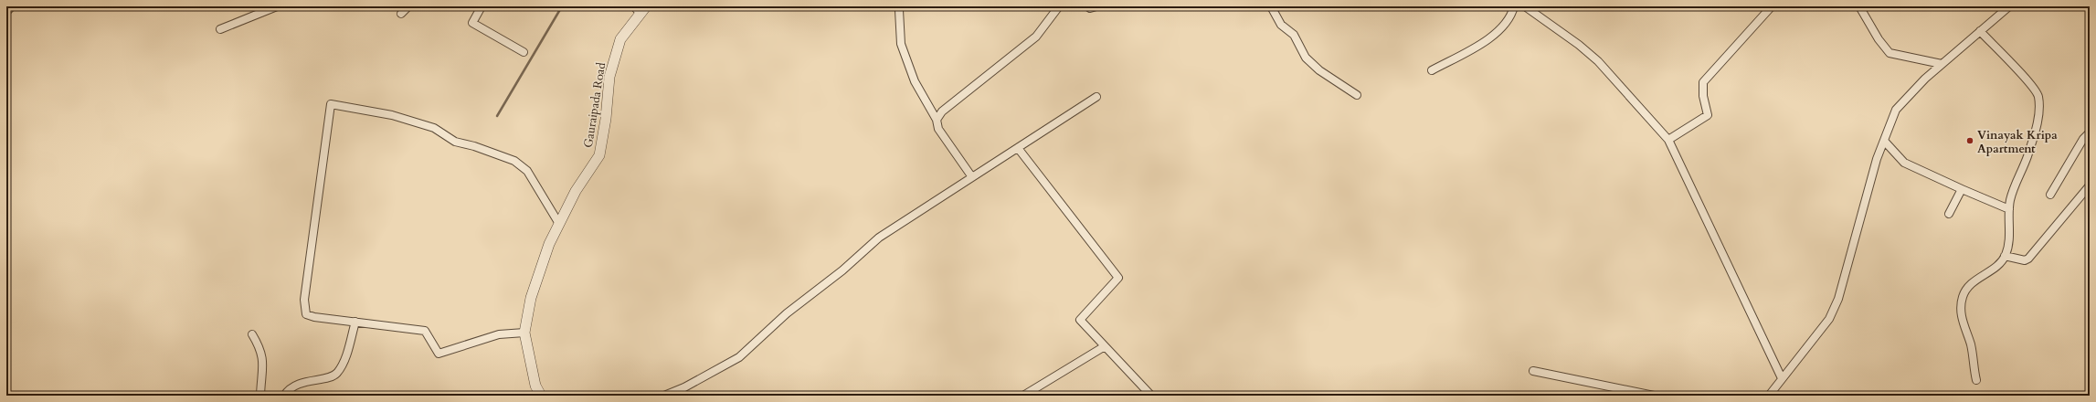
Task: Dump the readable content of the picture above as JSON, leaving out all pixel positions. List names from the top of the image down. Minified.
{"streets":{"street":["Gauraipada Road"]},"places":["Vinayak Kripa Apartment"]}
